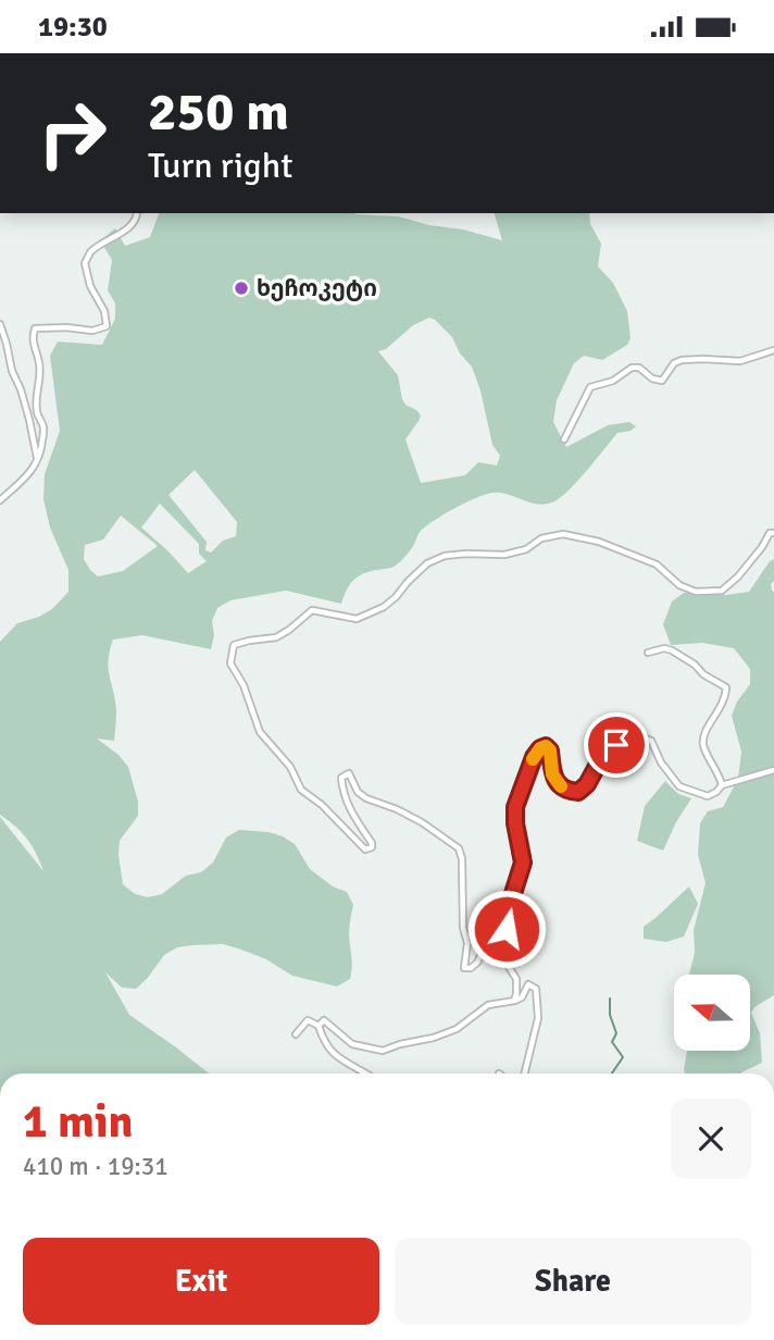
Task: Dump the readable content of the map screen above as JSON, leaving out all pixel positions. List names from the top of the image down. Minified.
{"places":["ხეჩოკეტი"],"north":"left","page":{"status":"19:30","turn":["250 m","Turn right"],"heading":["1 min","410 m · 19:31"],"buttons":["Exit","Share"]}}
